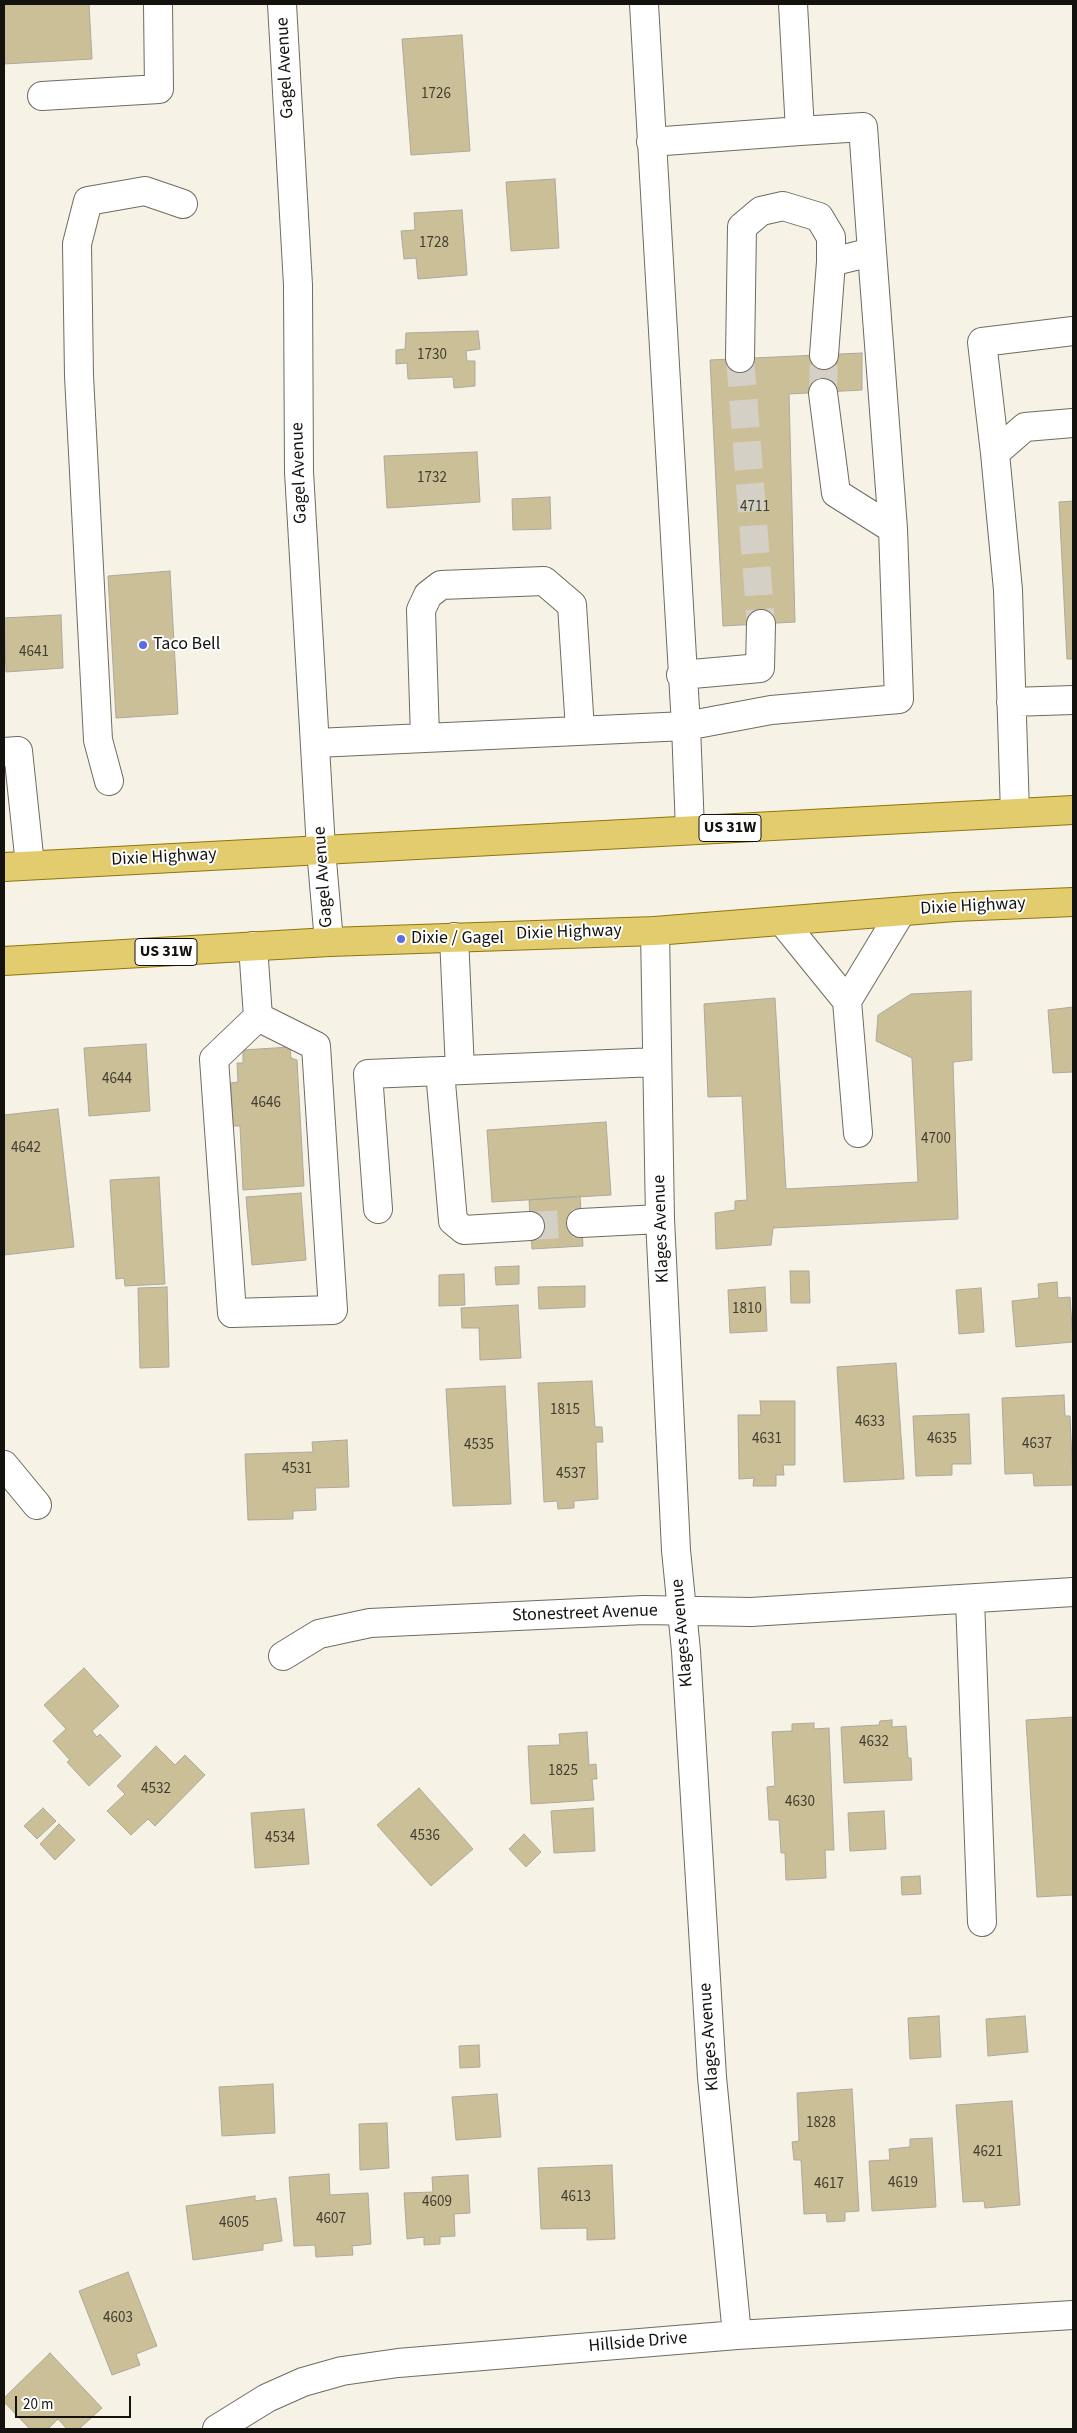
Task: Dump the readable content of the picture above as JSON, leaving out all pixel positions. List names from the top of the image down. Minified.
{"streets":{"main road":["US 31W","Dixie Highway"],"street":["Gagel Avenue","Klages Avenue","Stonestreet Avenue","Hillside Drive"]},"crossings":[["Gagel Avenue","Dixie Highway"],["Dixie Highway","Klages Avenue"],["Klages Avenue","Stonestreet Avenue"],["Klages Avenue","Hillside Drive"]],"places":["Taco Bell","Dixie / Gagel"],"house_numbers":["1726","1728","1730","1732","4711","4641","4644","4646","4700","4642","1810","1815","4633","4631","4635","4637","4535","4531","4537","4632","1825","4532","4630","4536","4534","1828","4621","4619","4617","4613","4609","4607","4605","4603"],"scale_bar":"20 m"}
